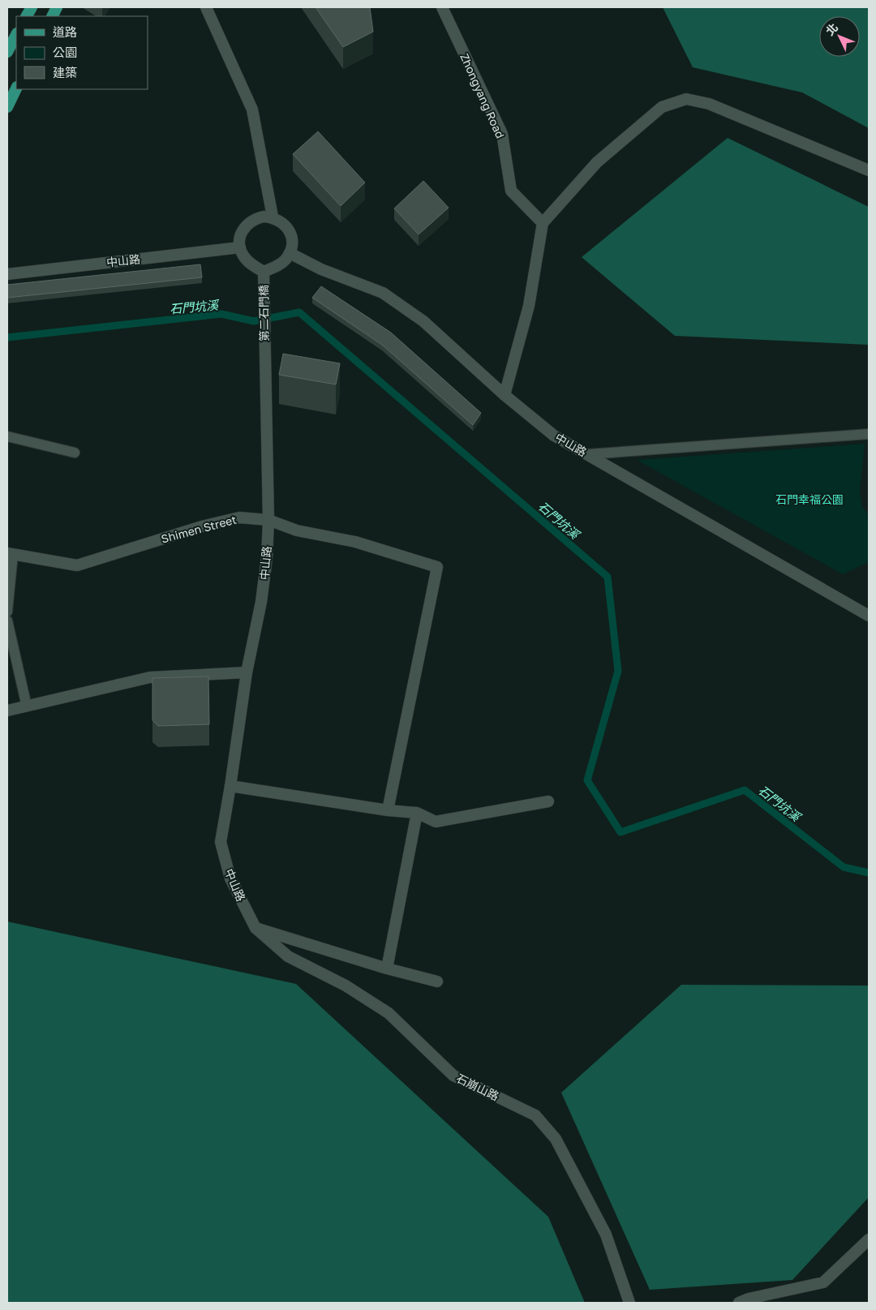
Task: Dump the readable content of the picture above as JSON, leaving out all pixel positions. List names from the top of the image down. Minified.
{"streets":{"street":["Zhongyang Road","中山路","第二石門橋","Shimen Street","石崩山路"]},"crossings":[["中山路","第二石門橋"],["中山路","Shimen Street"],["中山路","石崩山路"]],"water":["石門坑溪"],"parks":["石門幸福公園"],"legend":["道路","公園","建築"],"north":"top left"}
